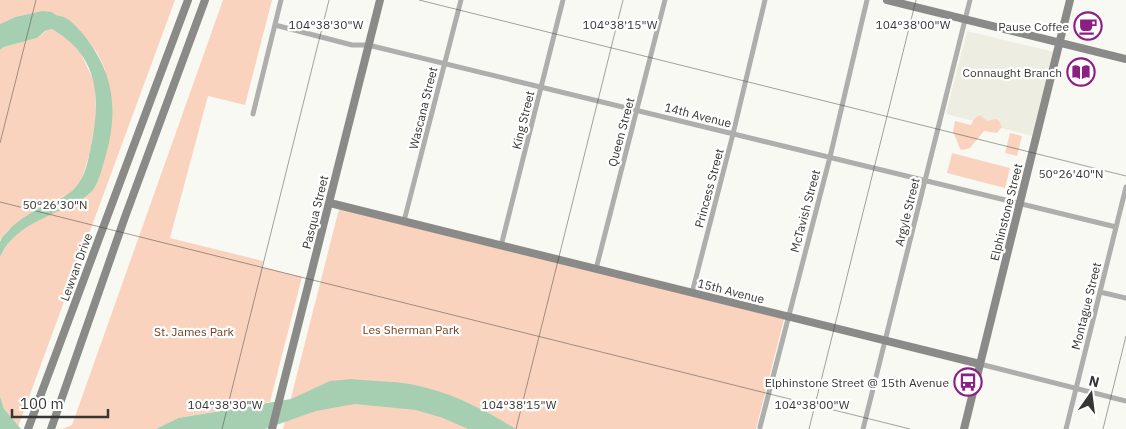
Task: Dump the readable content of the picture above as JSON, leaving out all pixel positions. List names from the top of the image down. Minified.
{"streets":{"street":["Wascana Street","14th Avenue","King Street","Queen Street","Princess Street","McTavish Street","Pasqua Street","Argyle Street","Elphinstone Street","Lewvan Drive","15th Avenue","Montague Street"]},"crossings":[["Wascana Street","14th Avenue"],["Wascana Street","15th Avenue"],["14th Avenue","King Street"],["14th Avenue","Queen Street"],["14th Avenue","Princess Street"],["14th Avenue","McTavish Street"],["14th Avenue","Pasqua Street"],["14th Avenue","Argyle Street"],["14th Avenue","Elphinstone Street"],["14th Avenue","Montague Street"],["King Street","15th Avenue"],["Queen Street","15th Avenue"],["Princess Street","15th Avenue"],["McTavish Street","15th Avenue"],["Pasqua Street","15th Avenue"],["Argyle Street","15th Avenue"],["Elphinstone Street","15th Avenue"],["15th Avenue","Montague Street"]],"parks":["Les Sherman Park","St. James Park"],"places":{"cafe":["Pause Coffee"],"library":["Connaught Branch"],"bus stop":["Elphinstone Street @ 15th Avenue"]},"scale_bar":"100 m","north":"top","coordinates":["104°38'30\"W","104°38'15\"W","104°38'00\"W","50°26'40\"N","50°26'30\"N"]}
